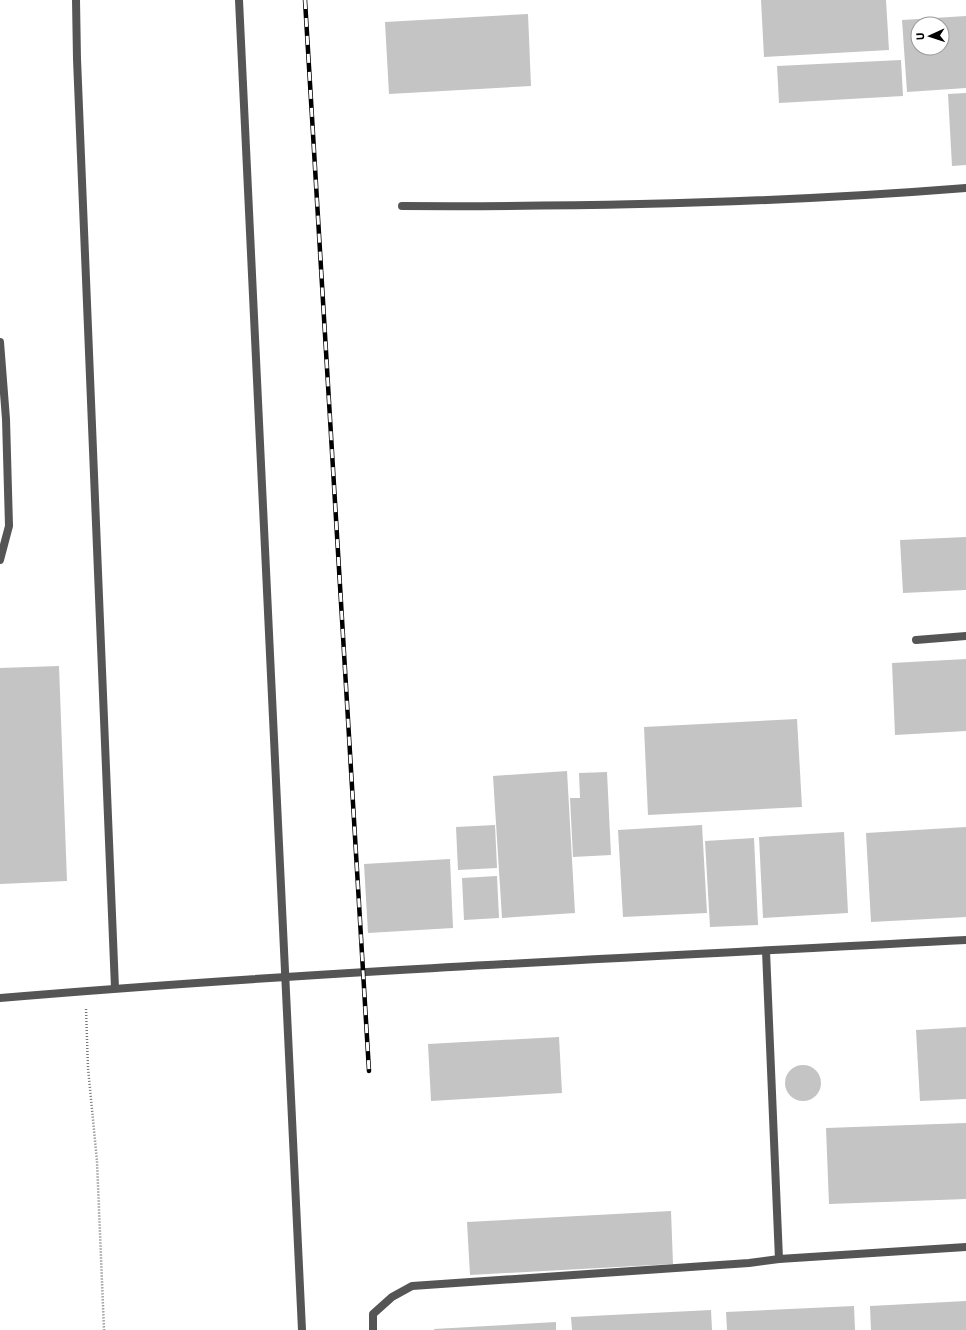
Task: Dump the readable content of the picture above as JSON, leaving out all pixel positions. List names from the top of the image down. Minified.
{"north":"left"}
